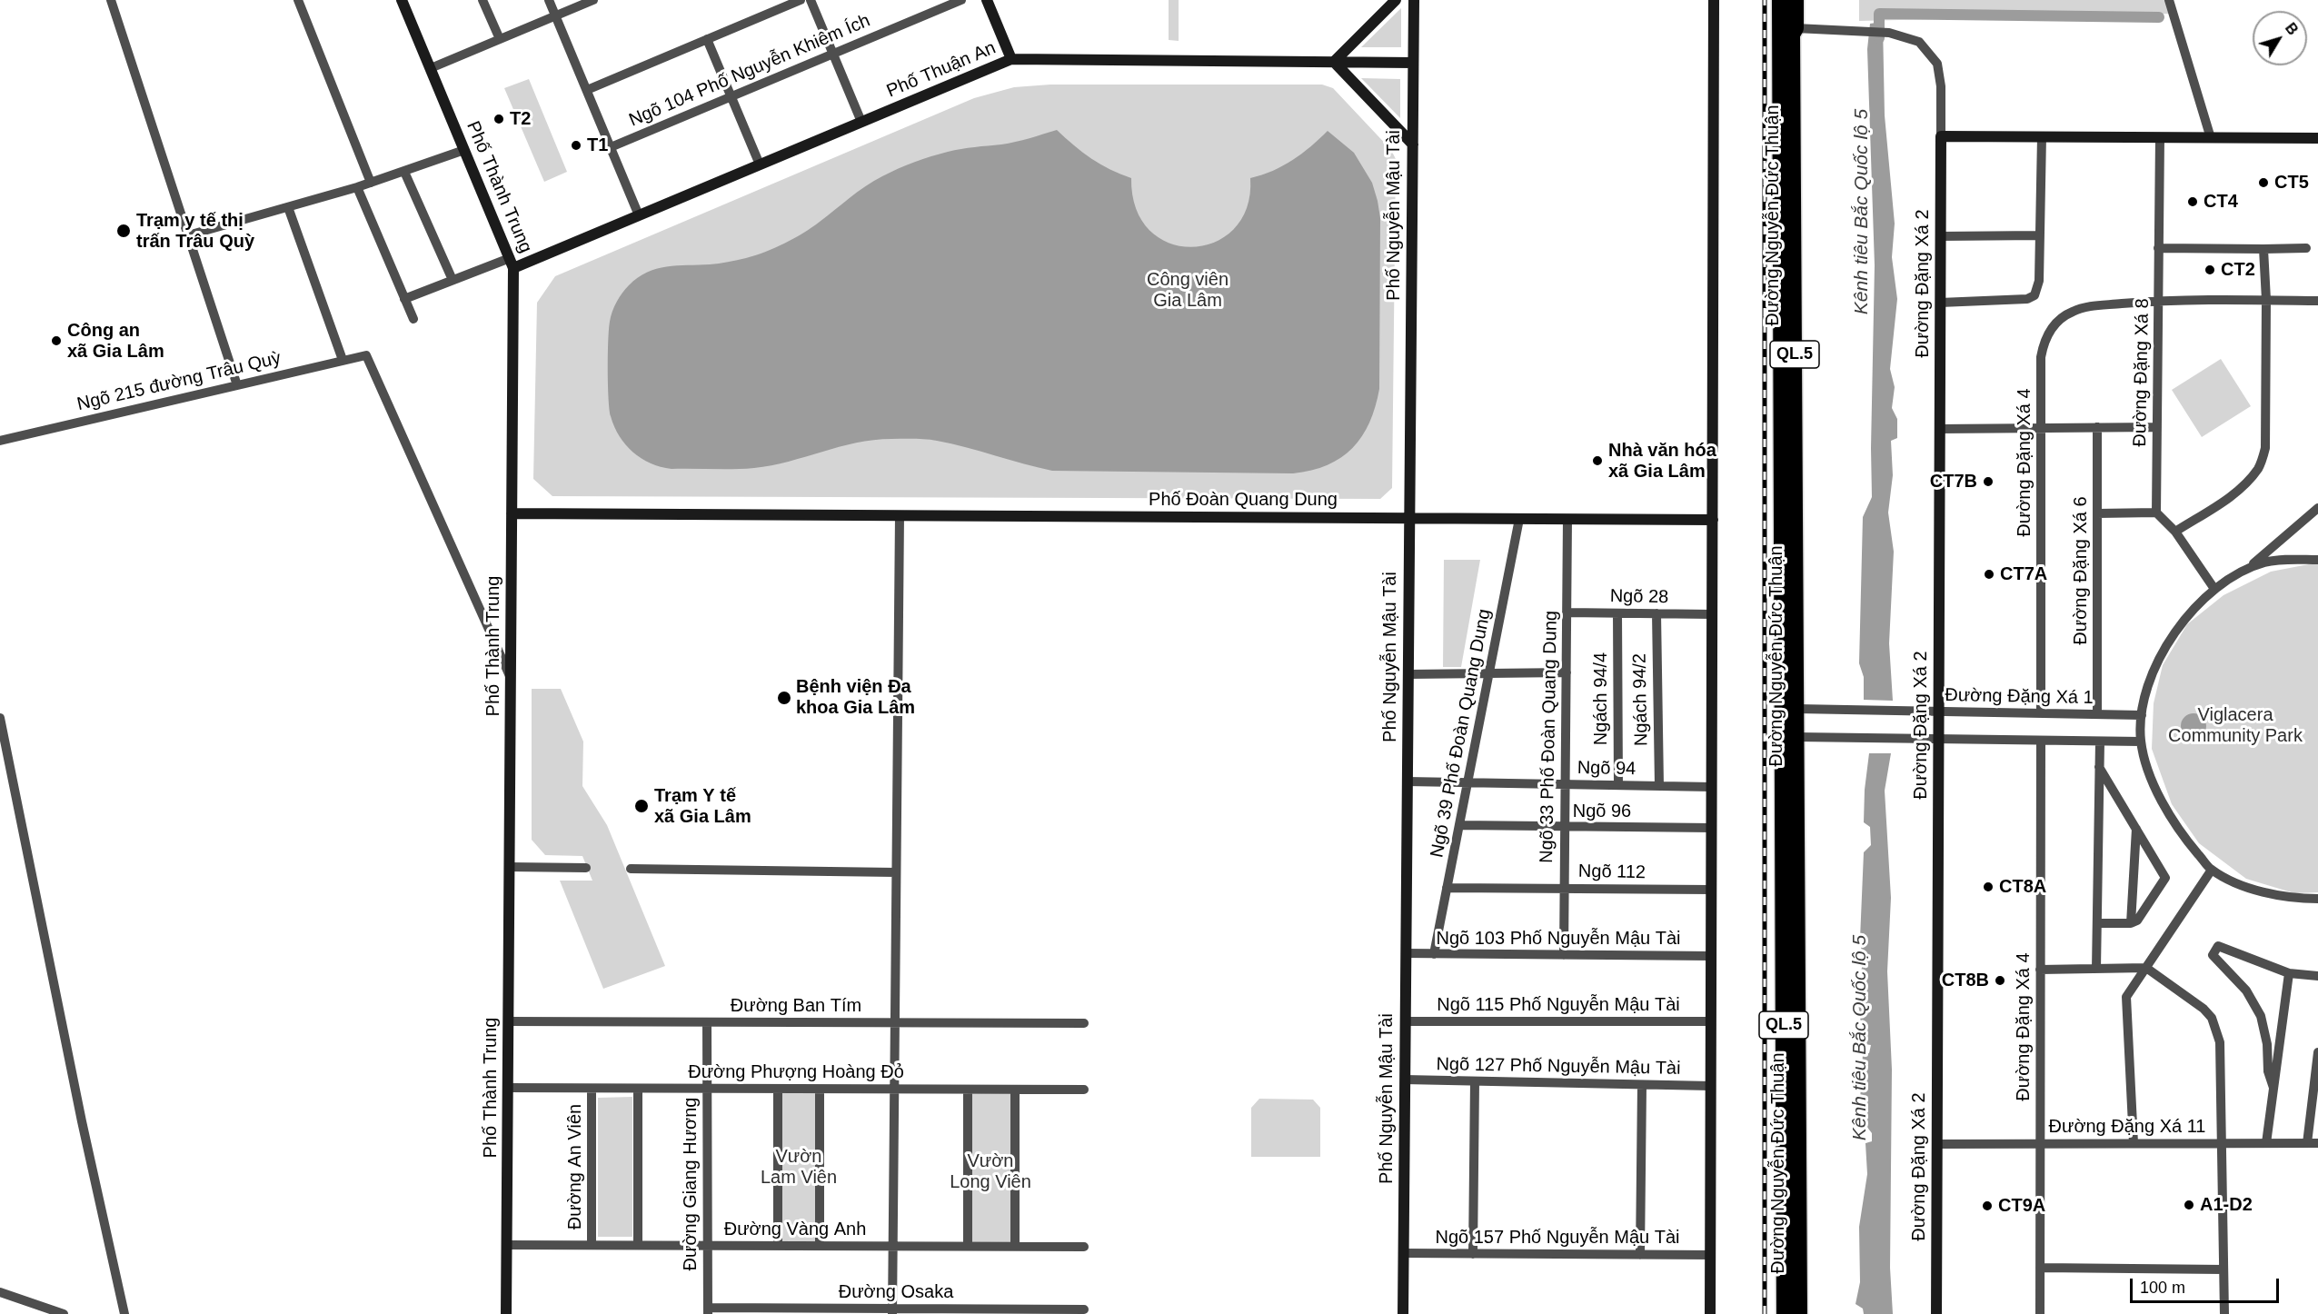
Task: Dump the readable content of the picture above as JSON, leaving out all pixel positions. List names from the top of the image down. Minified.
{"streets":{"highway":["Đường Nguyễn Đức Thuận","QL.5"],"street":["Phố Thuận An","Ngõ 104 Phố Nguyễn Khiêm Ích","Phố Thành Trung","Phố Nguyễn Mậu Tài","Đường Đặng Xá 2","Đường Đặng Xá 8","Ngõ 215 đường Trâu Quỳ","Đường Đặng Xá 4","Phố Đoàn Quang Dung","Đường Đặng Xá 6","Ngõ 28","Đường Đặng Xá 1","Ngách 94/4","Ngách 94/2","Ngõ 39 Phố Đoàn Quang Dung","Ngõ 33 Phố Đoàn Quang Dung","Ngõ 94","Ngõ 96","Ngõ 112","Ngõ 103 Phố Nguyễn Mậu Tài","Ngõ 115 Phố Nguyễn Mậu Tài","Đường Ban Tím","Ngõ 127 Phố Nguyễn Mậu Tài","Đường Phượng Hoàng Đỏ","Đường Đặng Xá 11","Đường An Viên","Đường Giang Hương","Đường Vàng Anh","Ngõ 157 Phố Nguyễn Mậu Tài","Đường Osaka"]},"crossings":[["Phố Thuận An","Phố Thành Trung"],["Phố Thuận An","Phố Nguyễn Mậu Tài"],["Phố Thành Trung","Ngõ 215 đường Trâu Quỳ"],["Phố Thành Trung","Phố Đoàn Quang Dung"],["Phố Thành Trung","Đường Ban Tím"],["Phố Thành Trung","Đường Phượng Hoàng Đỏ"],["Phố Thành Trung","Đường Vàng Anh"],["Phố Nguyễn Mậu Tài","Phố Đoàn Quang Dung"],["Phố Nguyễn Mậu Tài","Ngõ 94"],["Phố Nguyễn Mậu Tài","Ngõ 103 Phố Nguyễn Mậu Tài"],["Phố Nguyễn Mậu Tài","Ngõ 115 Phố Nguyễn Mậu Tài"],["Phố Nguyễn Mậu Tài","Ngõ 127 Phố Nguyễn Mậu Tài"],["Phố Nguyễn Mậu Tài","Ngõ 157 Phố Nguyễn Mậu Tài"],["Đường Nguyễn Đức Thuận","Đường Đặng Xá 1"],["Đường Đặng Xá 2","Đường Đặng Xá 1"],["Đường Đặng Xá 2","Đường Đặng Xá 11"],["Đường Đặng Xá 8","Đường Đặng Xá 4"],["Đường Đặng Xá 4","Đường Đặng Xá 1"],["Đường Đặng Xá 4","Đường Đặng Xá 11"],["Phố Đoàn Quang Dung","Ngõ 39 Phố Đoàn Quang Dung"],["Phố Đoàn Quang Dung","Ngõ 33 Phố Đoàn Quang Dung"],["Đường Đặng Xá 6","Đường Đặng Xá 1"],["Ngõ 28","Ngách 94/4"],["Ngõ 28","Ngách 94/2"],["Ngõ 28","Ngõ 33 Phố Đoàn Quang Dung"],["Ngách 94/4","Ngõ 94"],["Ngách 94/2","Ngõ 94"],["Ngõ 39 Phố Đoàn Quang Dung","Ngõ 94"],["Ngõ 39 Phố Đoàn Quang Dung","Ngõ 96"],["Ngõ 39 Phố Đoàn Quang Dung","Ngõ 112"],["Ngõ 39 Phố Đoàn Quang Dung","Ngõ 103 Phố Nguyễn Mậu Tài"],["Ngõ 33 Phố Đoàn Quang Dung","Ngõ 94"],["Ngõ 33 Phố Đoàn Quang Dung","Ngõ 96"],["Ngõ 33 Phố Đoàn Quang Dung","Ngõ 112"],["Ngõ 33 Phố Đoàn Quang Dung","Ngõ 103 Phố Nguyễn Mậu Tài"],["Đường Ban Tím","Đường Giang Hương"],["Đường Phượng Hoàng Đỏ","Đường An Viên"],["Đường Phượng Hoàng Đỏ","Đường Giang Hương"],["Đường An Viên","Đường Vàng Anh"],["Đường Giang Hương","Đường Vàng Anh"],["Đường Giang Hương","Đường Osaka"]],"water":["Kênh tiêu Bắc Quốc lộ 5"],"parks":["Công viên Gia Lâm","Viglacera Community Park","Vườn Lam Viên","Vườn Long Viên"],"places":["T2","T1","CT5","CT4","Trạm y tế thị trấn Trâu Quỳ","CT2","Công an xã Gia Lâm","Nhà văn hóa xã Gia Lâm","CT7B","CT7A","Bệnh viện Đa khoa Gia Lâm","Trạm Y tế xã Gia Lâm","CT8A","CT8B","A1-D2","CT9A"],"scale_bar":"100 m","north":"top right"}
